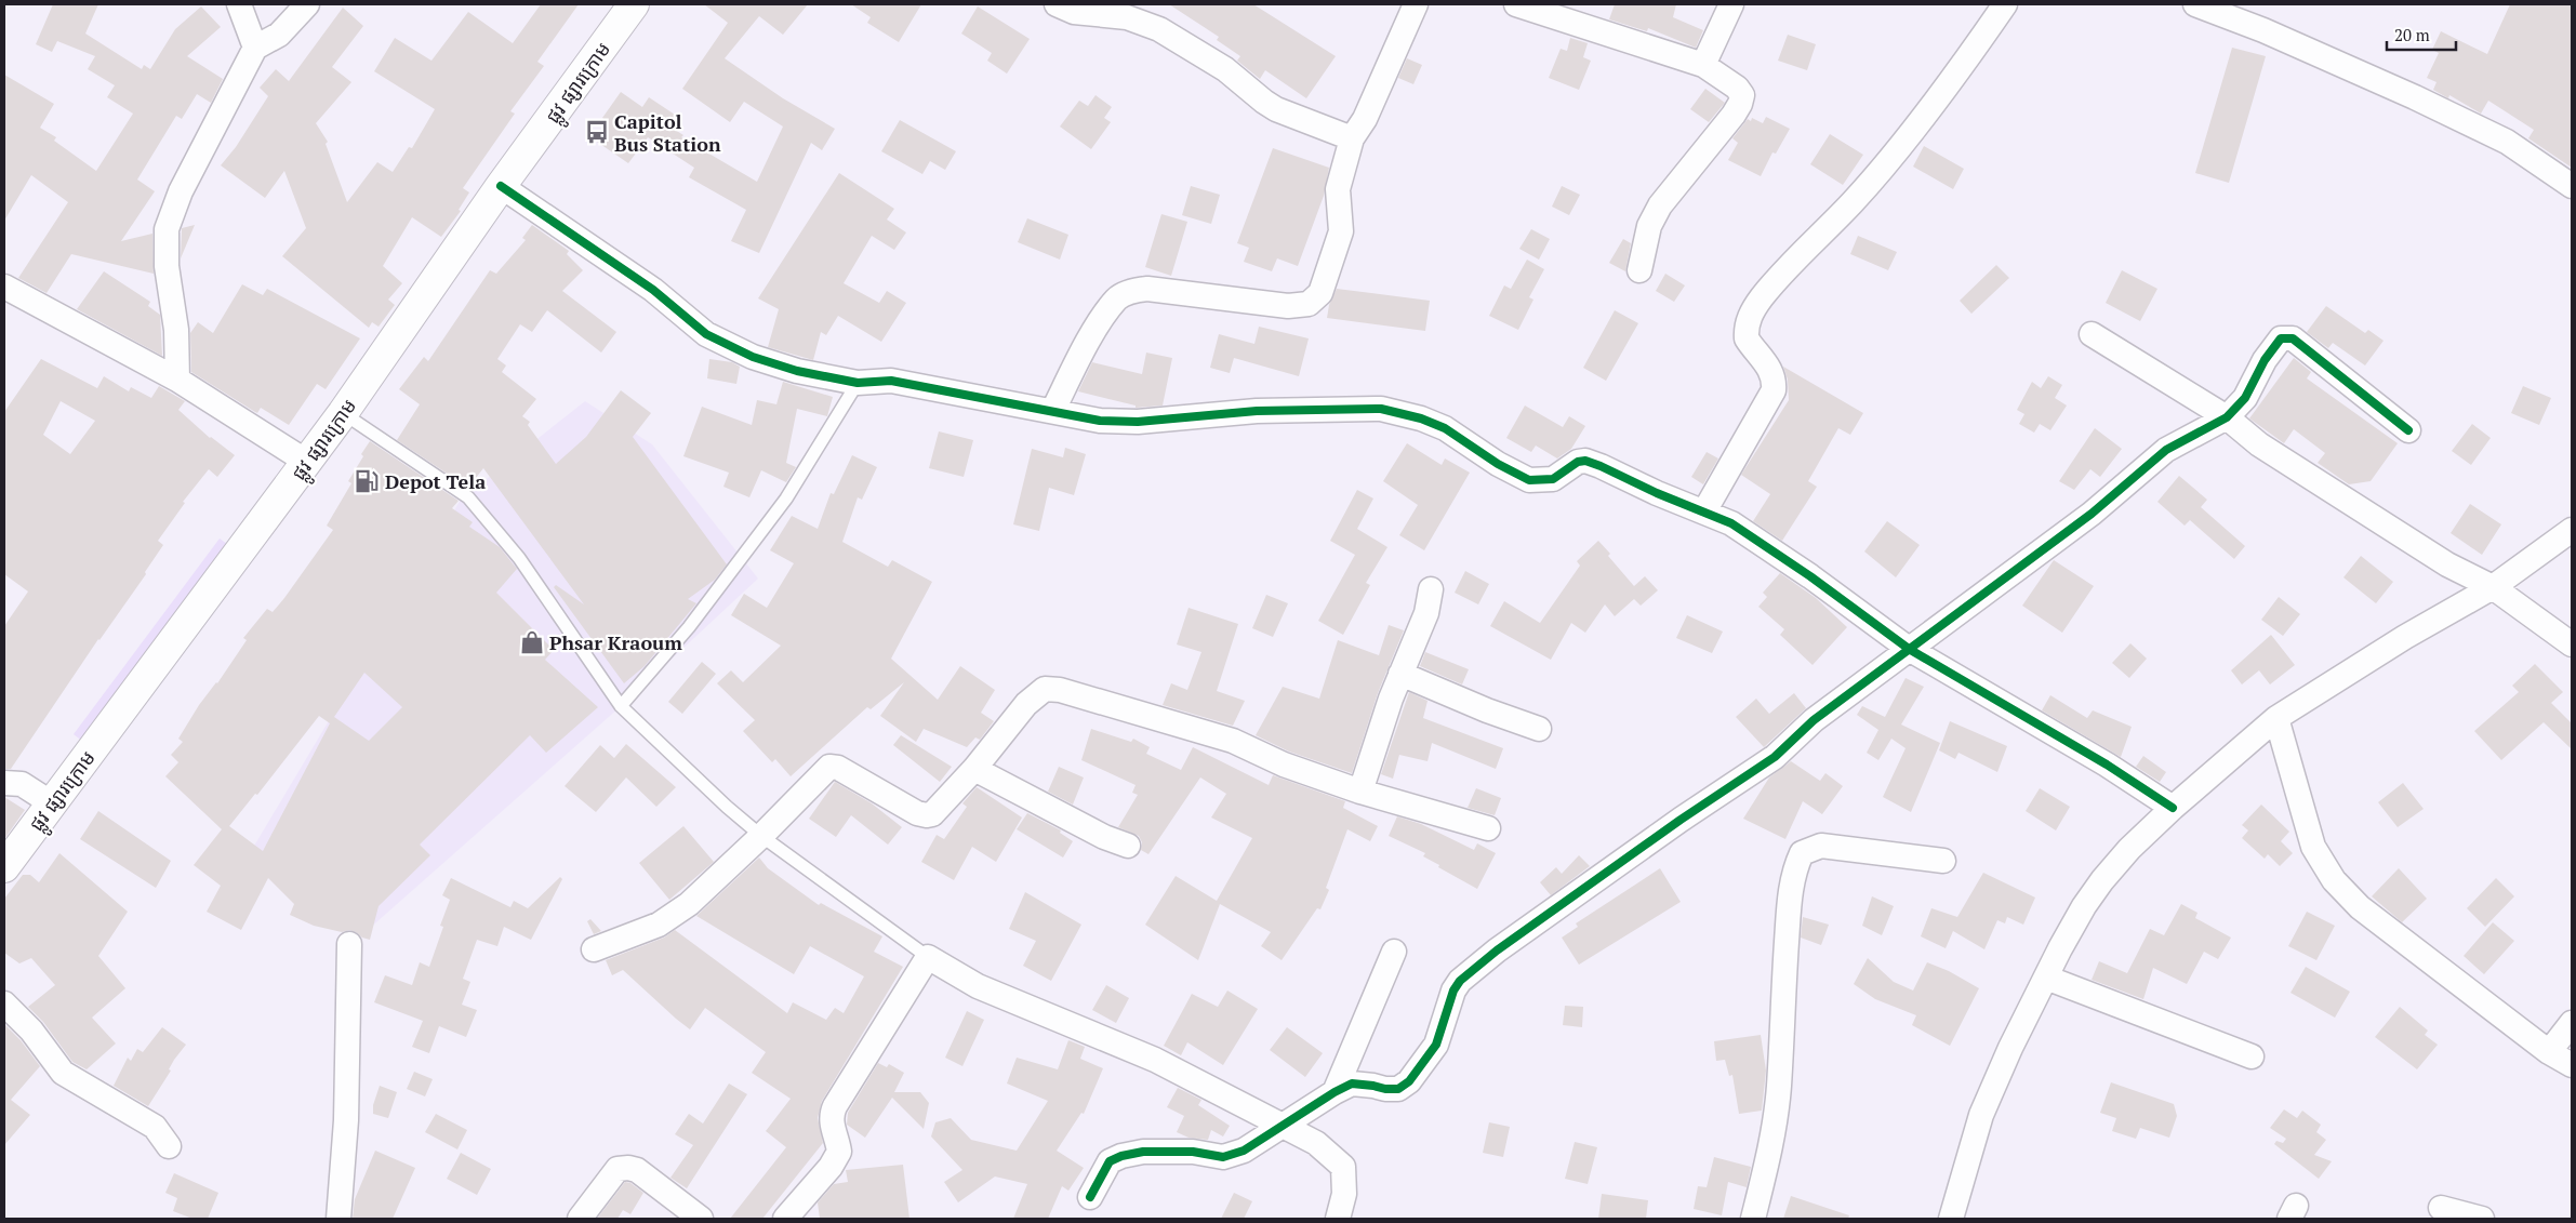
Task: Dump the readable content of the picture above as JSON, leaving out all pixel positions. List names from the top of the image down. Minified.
{"streets":{"main road":["ផ្លូវ ផ្សារក្រោម"]},"places":{"bus stop":["Capitol Bus Station"],"fuel station":["Depot Tela"],"shop":["Phsar Kraoum"]},"scale_bar":"20 m"}
